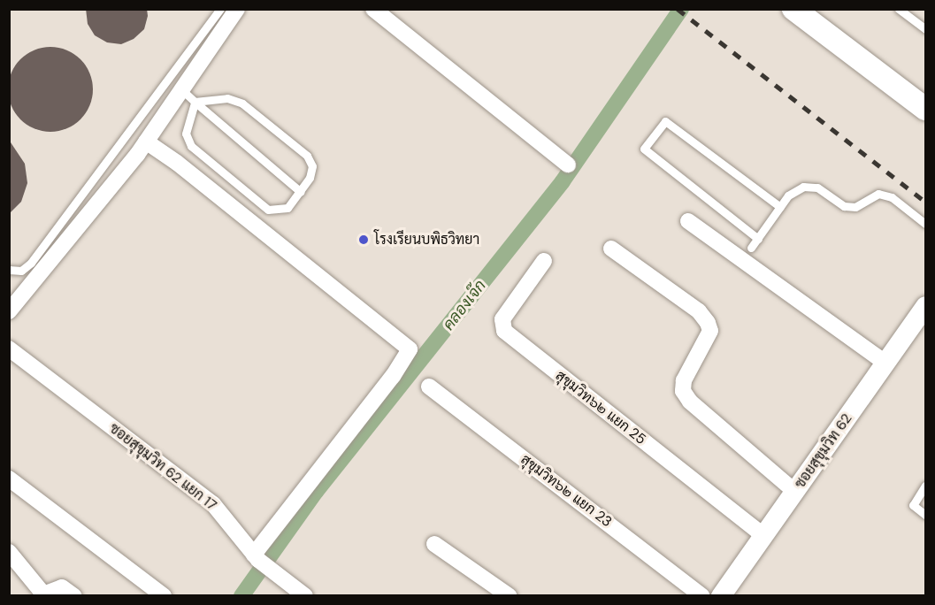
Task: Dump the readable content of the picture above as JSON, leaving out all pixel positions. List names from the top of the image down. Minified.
{"streets":{"street":["สุขุมวิท๖๒ แยก 25","ซอยสุขุมวิท 62","ซอยสุขุมวิท 62 แยก 17","สุขุมวิท๖๒ แยก 23"]},"crossings":[["สุขุมวิท๖๒ แยก 25","ซอยสุขุมวิท 62"]],"water":["คลองเจ๊ก"],"places":["โรงเรียนบพิธวิทยา"]}
